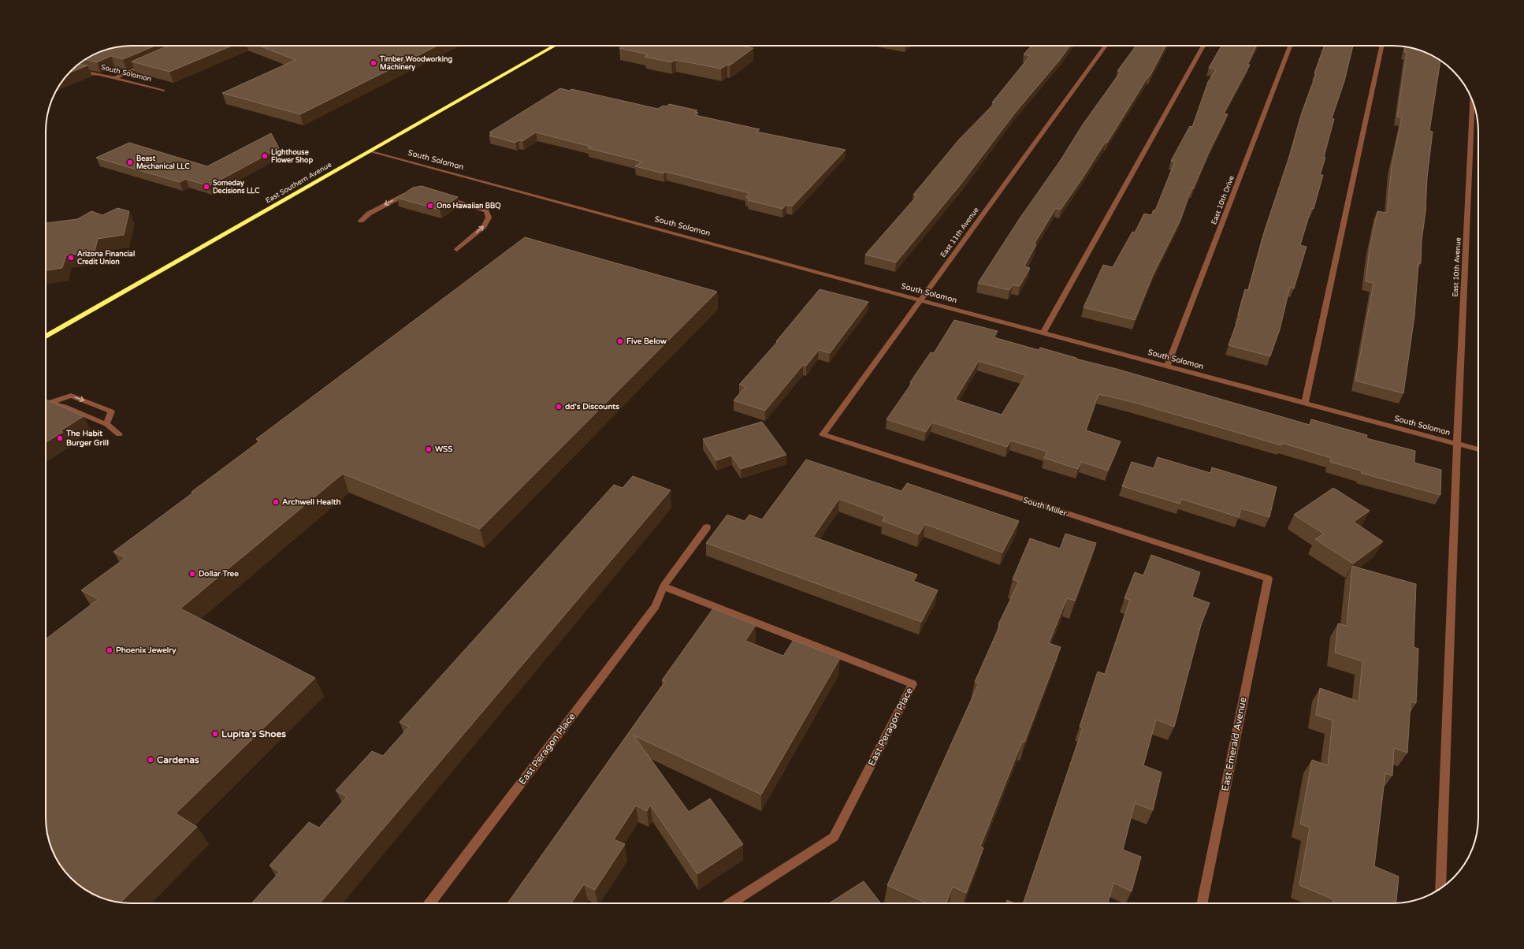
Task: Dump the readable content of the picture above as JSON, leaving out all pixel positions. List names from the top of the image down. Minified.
{"streets":{"main road":["East Southern Avenue"],"street":["South Solomon","East 10th Drive","East 11th Avenue","East 10th Avenue","South Miller","East Peragon Place","East Emerald Avenue"]},"crossings":[["South Solomon","East Southern Avenue"],["South Solomon","East 10th Drive"],["South Solomon","East 11th Avenue"],["South Solomon","East 10th Avenue"],["East 11th Avenue","South Miller"],["South Miller","East Emerald Avenue"]],"places":["Timber Woodworking Machinery","Lighthouse Flower Shop","Beast Mechanical LLC","Someday Decisions LLC","Ono Hawaiian BBQ","Arizona Financial Credit Union","Five Below","dd's Discounts","The Habit Burger Grill","WSS","Archwell Health","Dollar Tree","Phoenix Jewelry","Lupita's Shoes","Cardenas"]}
